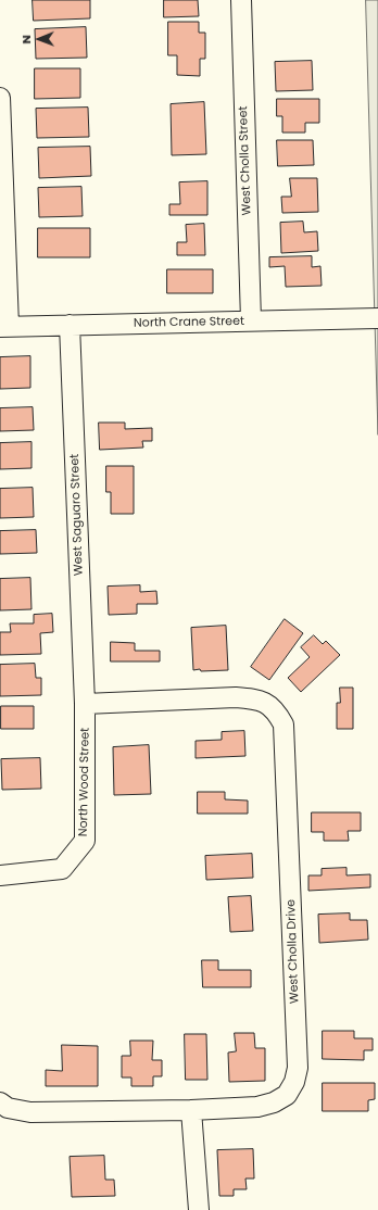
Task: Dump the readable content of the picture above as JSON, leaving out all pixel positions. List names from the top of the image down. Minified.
{"streets":{"street":["West Cholla Street","North Crane Street","West Saguaro Street","North Wood Street","West Cholla Drive"]},"crossings":[["West Cholla Street","North Crane Street"],["North Crane Street","West Saguaro Street"],["West Saguaro Street","North Wood Street"],["West Saguaro Street","West Cholla Drive"],["North Wood Street","West Cholla Drive"]],"north":"left"}
